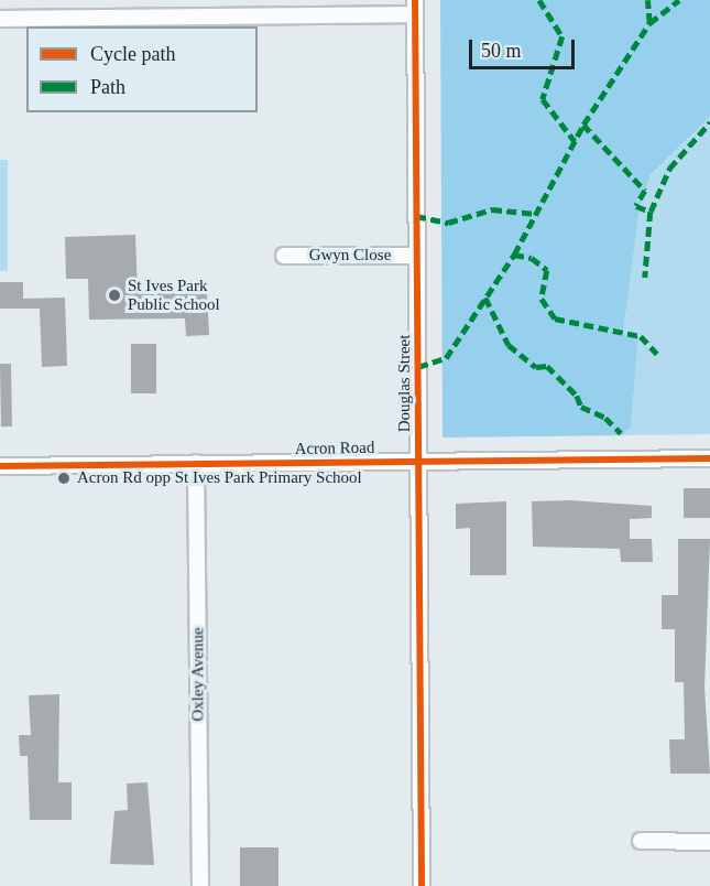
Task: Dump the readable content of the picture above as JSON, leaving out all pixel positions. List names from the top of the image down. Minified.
{"streets":{"street":["Gwyn Close","Douglas Street","Acron Road","Oxley Avenue"]},"crossings":[["Gwyn Close","Douglas Street"],["Douglas Street","Acron Road"],["Acron Road","Oxley Avenue"]],"places":["St Ives Park Public School","Acron Rd opp St Ives Park Primary School"],"legend":["Cycle path","Path"],"scale_bar":"50 m"}
